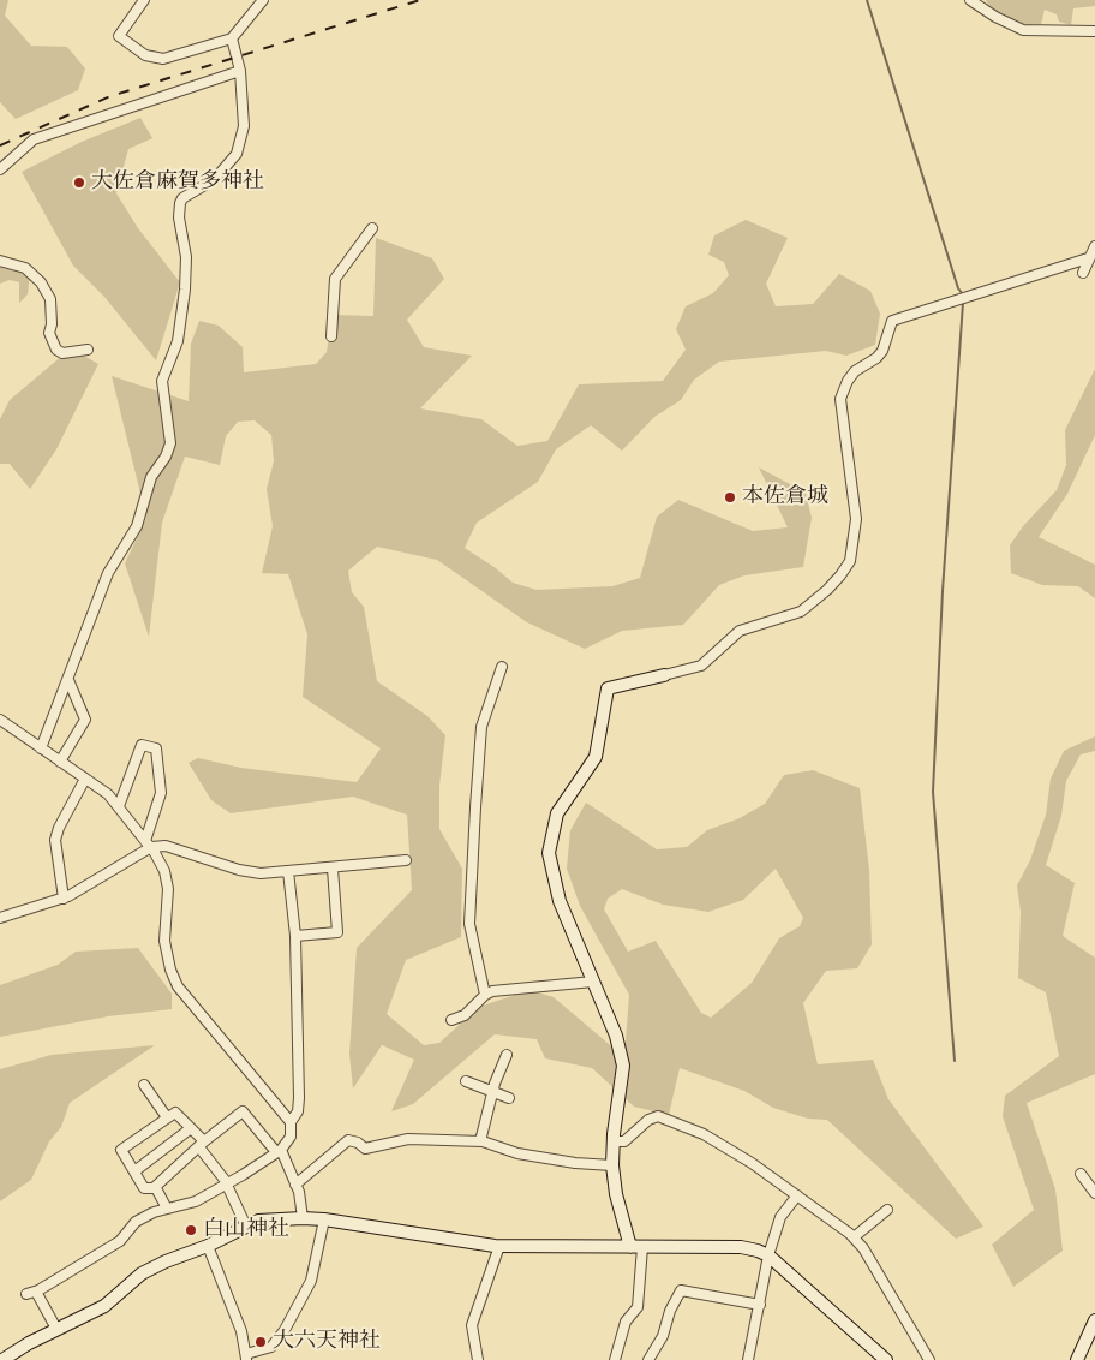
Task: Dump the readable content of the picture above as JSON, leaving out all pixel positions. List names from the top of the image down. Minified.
{"places":["大佐倉麻賀多神社","本佐倉城","白山神社","大六天神社"]}
